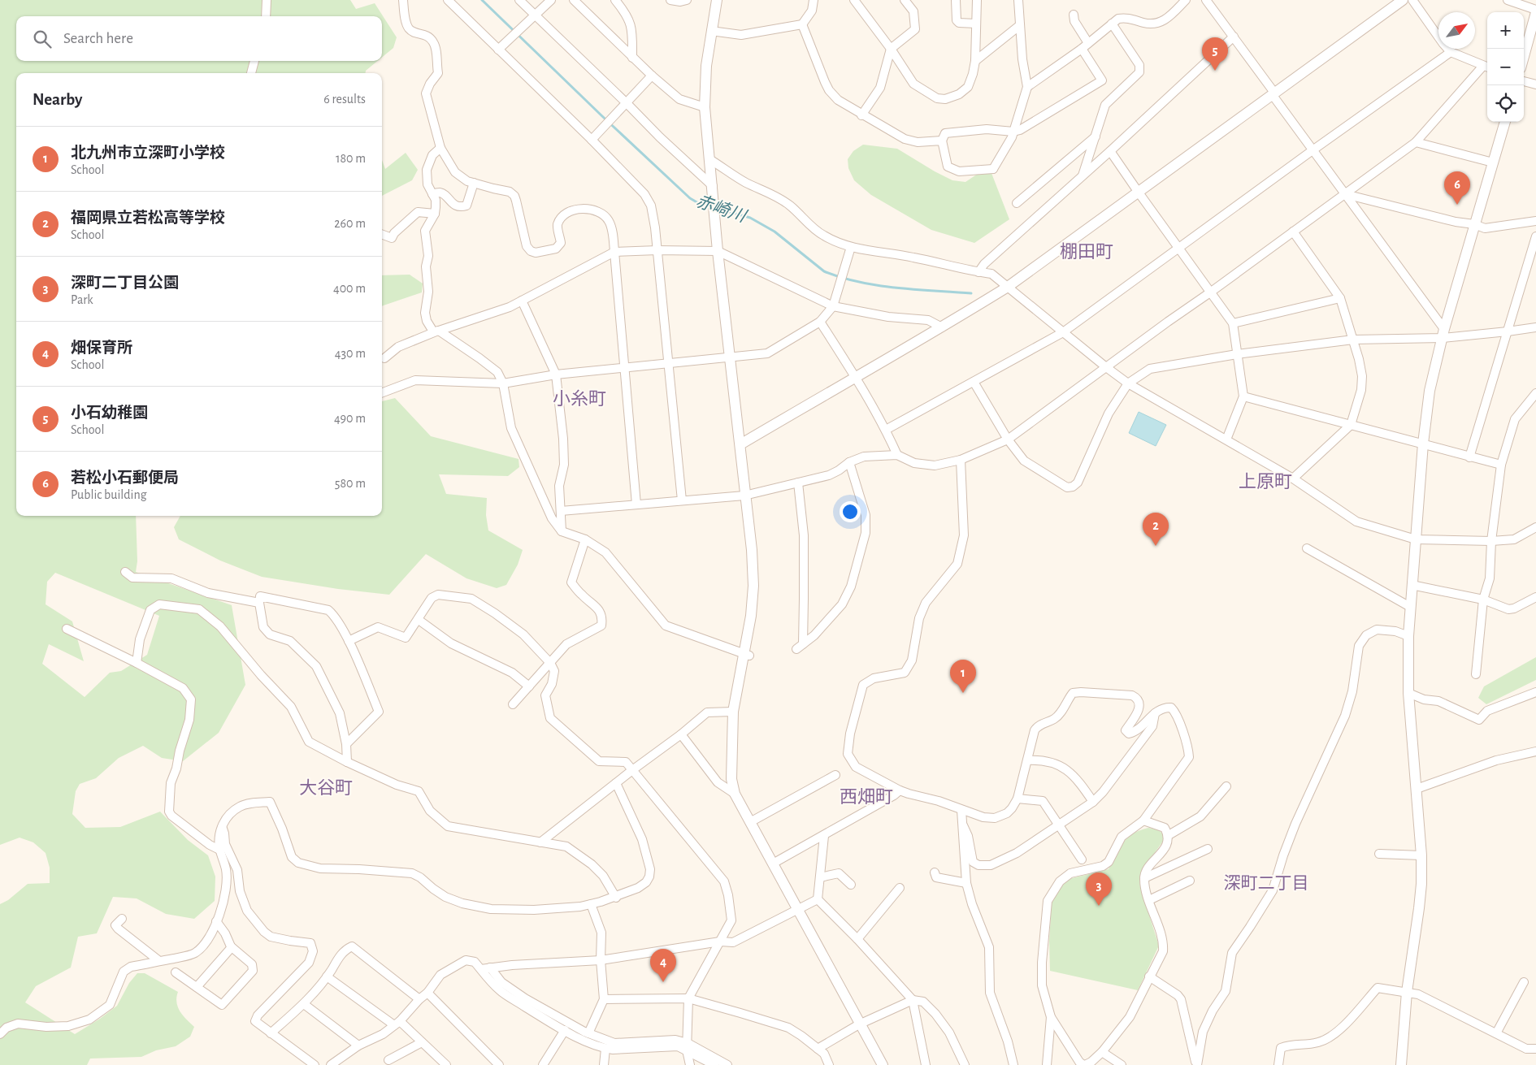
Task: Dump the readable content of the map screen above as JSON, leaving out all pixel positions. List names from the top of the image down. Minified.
{"districts":["棚田町","小糸町","上原町","大谷町","西畑町","深町二丁目"],"water":["赤崎川"],"north":"top right","page":{"map_buttons":["+","−"],"search":"Search here","pins":["5","6","2","1","3","4"],"heading":["Nearby","6 results"],"list":[{"mark":"1","name":"北九州市立深町小学校","note":"School","value":"180 m"},{"mark":"2","name":"福岡県立若松高等学校","note":"School","value":"260 m"},{"mark":"3","name":"深町二丁目公園","note":"Park","value":"400 m"},{"mark":"4","name":"畑保育所","note":"School","value":"430 m"},{"mark":"5","name":"小石幼稚園","note":"School","value":"490 m"},{"mark":"6","name":"若松小石郵便局","note":"Public building","value":"580 m"}]}}
